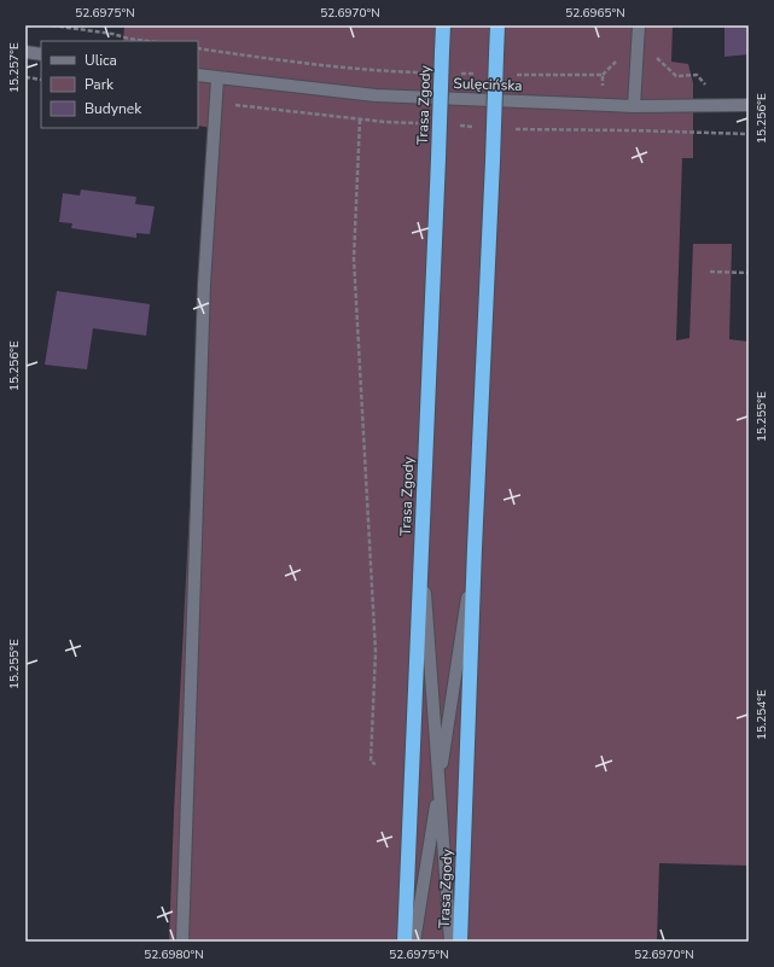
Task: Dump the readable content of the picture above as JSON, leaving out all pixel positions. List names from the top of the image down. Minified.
{"streets":{"highway":["Trasa Zgody"],"street":["Sulęcińska"]},"legend":["Ulica","Park","Budynek"],"coordinates":["52.6975°N","52.6970°N","52.6965°N","15.257°E","15.256°E","15.255°E","15.254°E","52.6980°N"]}
